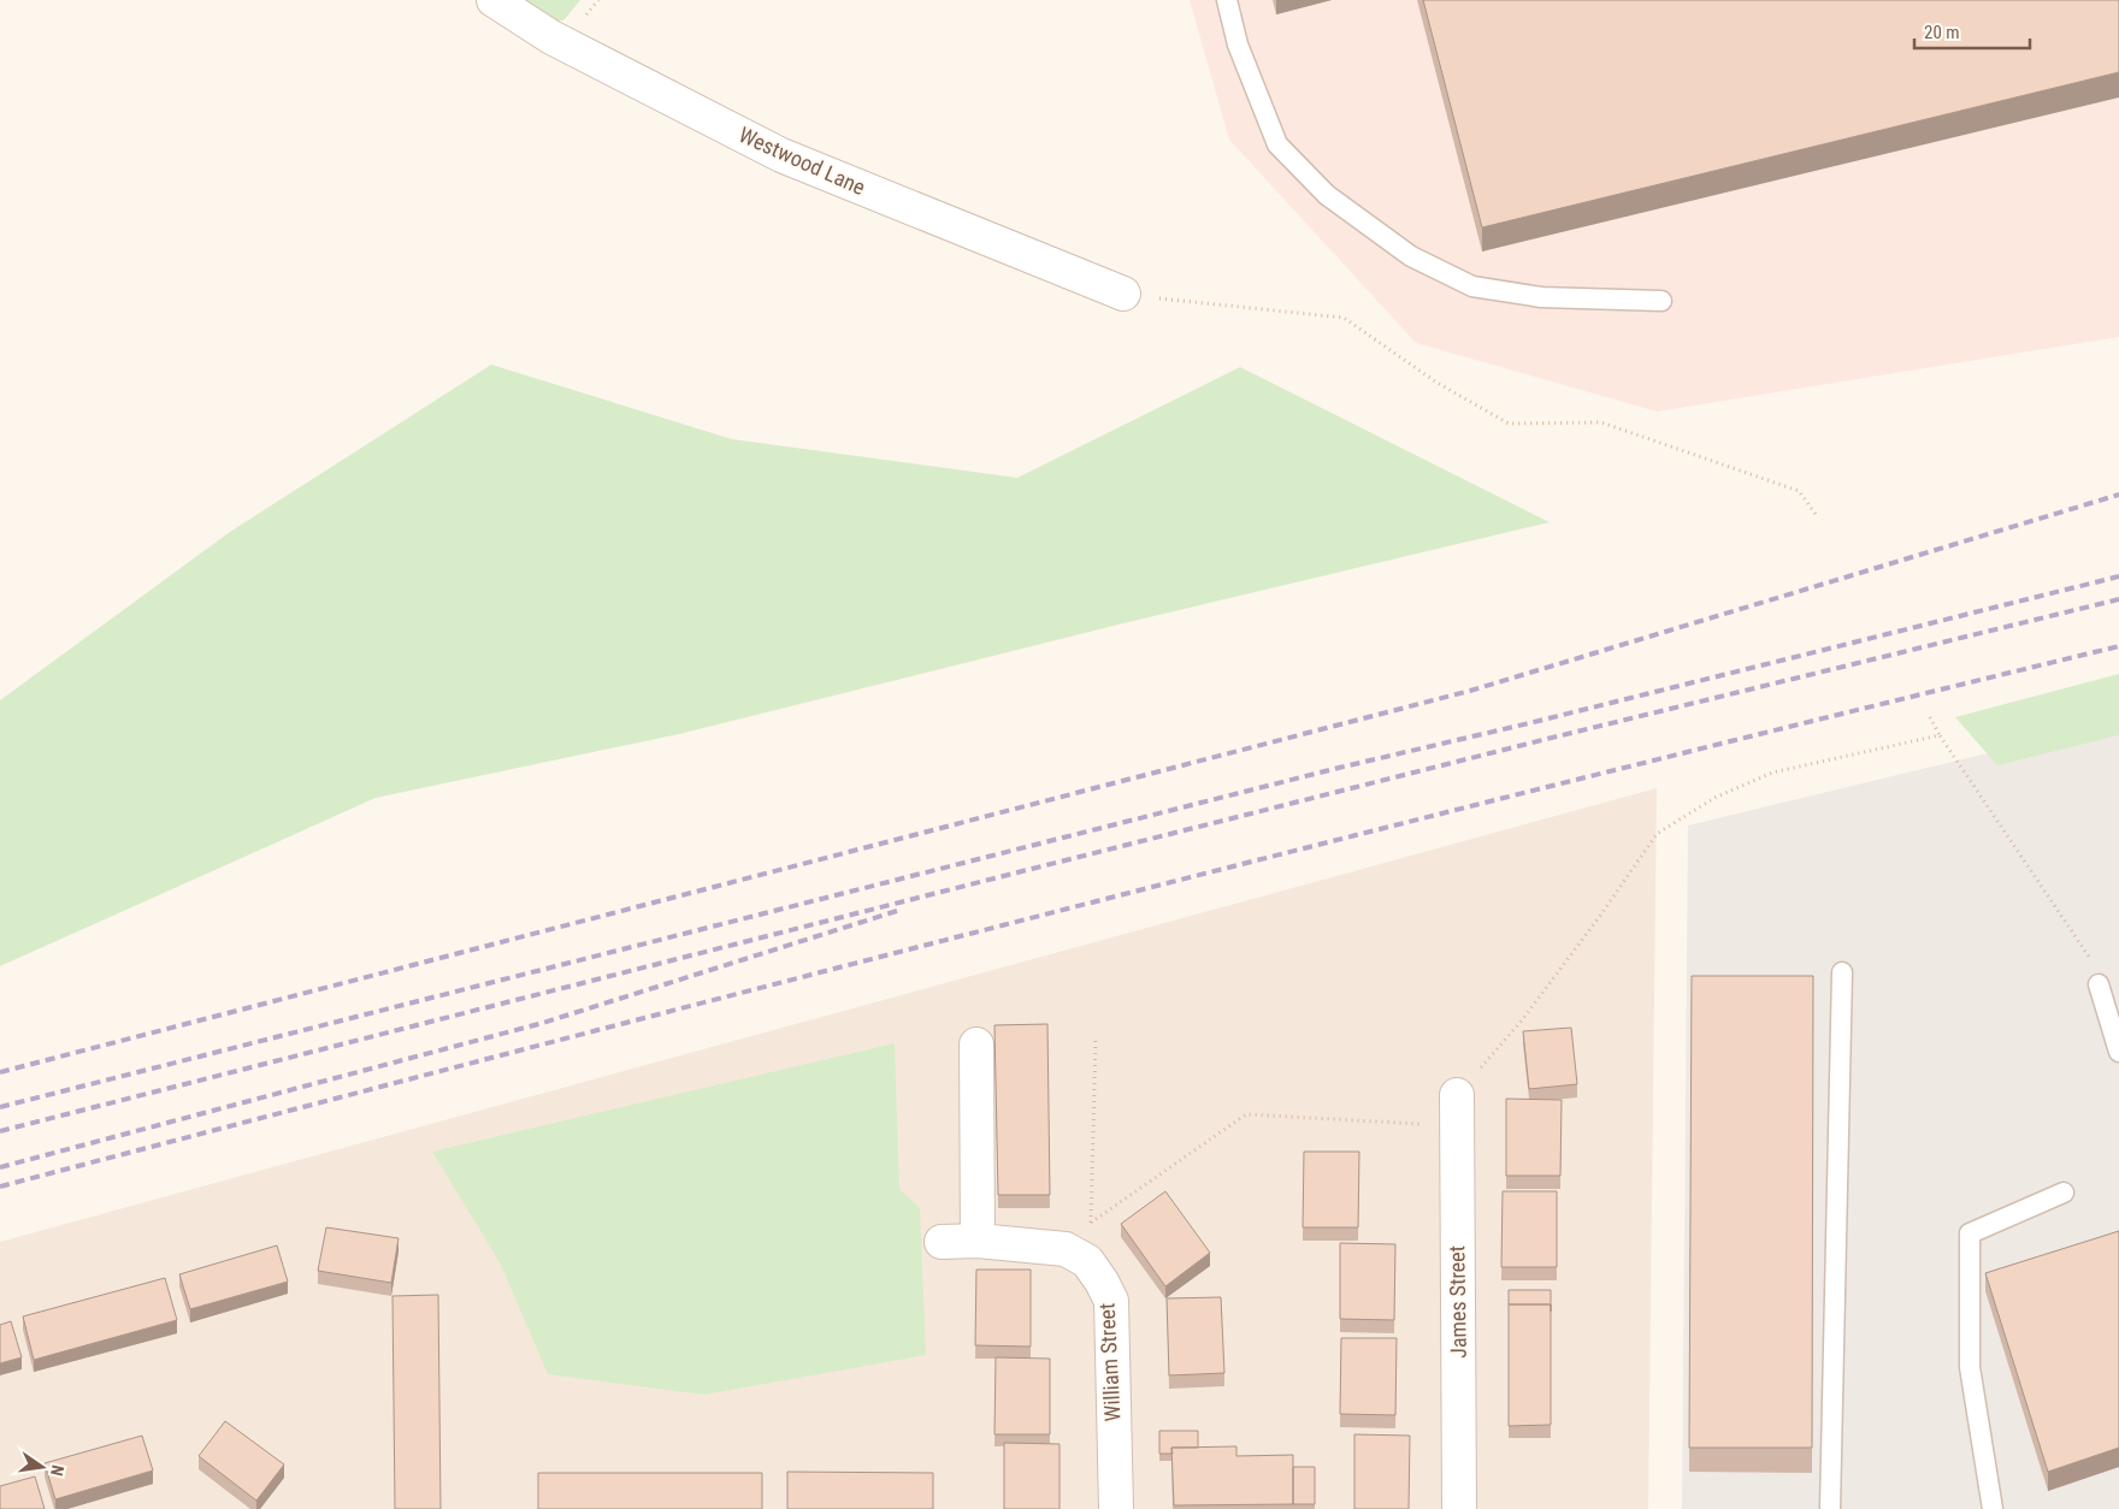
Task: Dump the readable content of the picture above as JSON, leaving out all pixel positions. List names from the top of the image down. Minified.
{"streets":{"street":["Westwood Lane","James Street","William Street"]},"scale_bar":"20 m","north":"right"}
